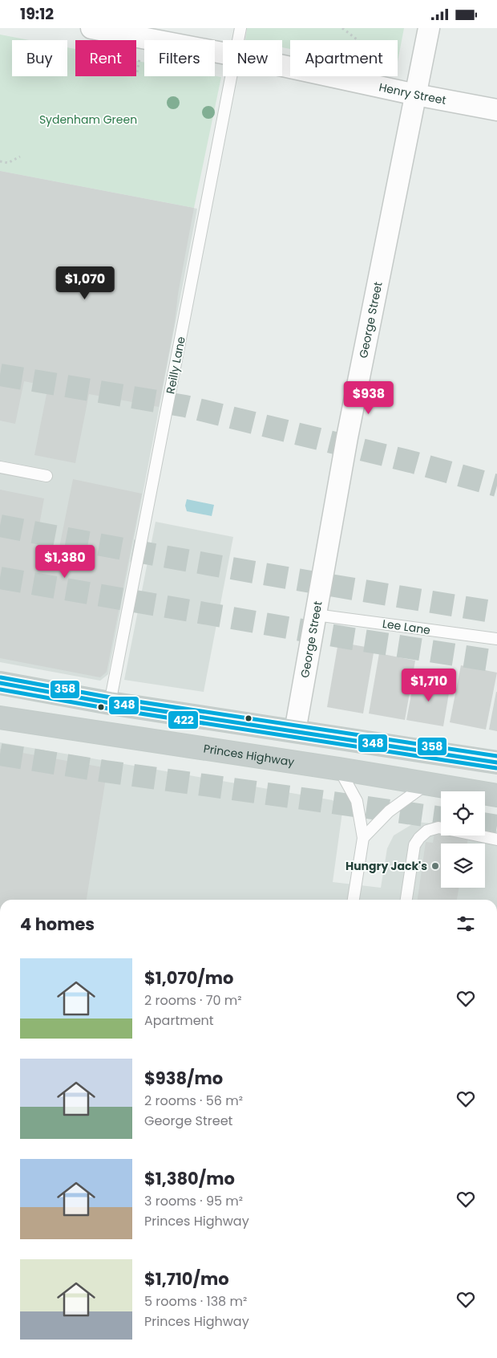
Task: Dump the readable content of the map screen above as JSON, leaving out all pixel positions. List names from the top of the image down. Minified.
{"streets":{"highway":["Princes Highway"],"street":["Henry Street","George Street"],"lane":["Reilly Lane","Lee Lane"]},"crossings":[["Henry Street","George Street"],["George Street","Lee Lane"]],"parks":["Sydenham Green"],"places":["Hungry Jack's"],"lines":["transit line 358","transit line 348","transit line 422"],"page":{"status":"19:12","chip":["Buy","Rent","Filters","New","Apartment"],"price":["$1,070","$938","$1,380","$1,710"],"heading":"4 homes","list":[{"name":"$1,070/mo","note":"2 rooms · 70 m² · Apartment"},{"name":"$938/mo","note":"2 rooms · 56 m² · George Street"},{"name":"$1,380/mo","note":"3 rooms · 95 m² · Princes Highway"},{"name":"$1,710/mo","note":"5 rooms · 138 m² · Princes Highway"}]}}
